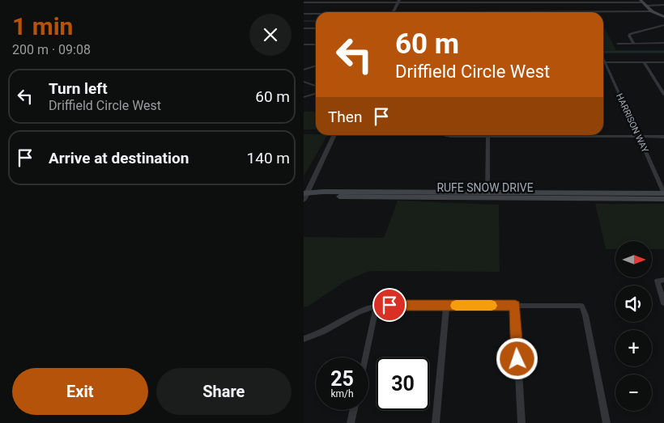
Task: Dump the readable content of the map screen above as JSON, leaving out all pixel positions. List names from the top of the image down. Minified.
{"streets":{"main road":["RUFE SNOW DRIVE"],"street":["HARRISON WAY"]},"crossings":[["HARRISON WAY","RUFE SNOW DRIVE"]],"north":"right","page":{"heading":["1 min","200 m · 09:08"],"turn":["60 m","Driffield Circle West"],"list":[{"name":"Turn left","note":"Driffield Circle West","value":"60 m"},{"name":"Arrive at destination","value":"140 m"}],"then":"Then","map_buttons":["+","−"],"speed":"25 km/h","limit":"30","buttons":["Exit","Share"]}}
